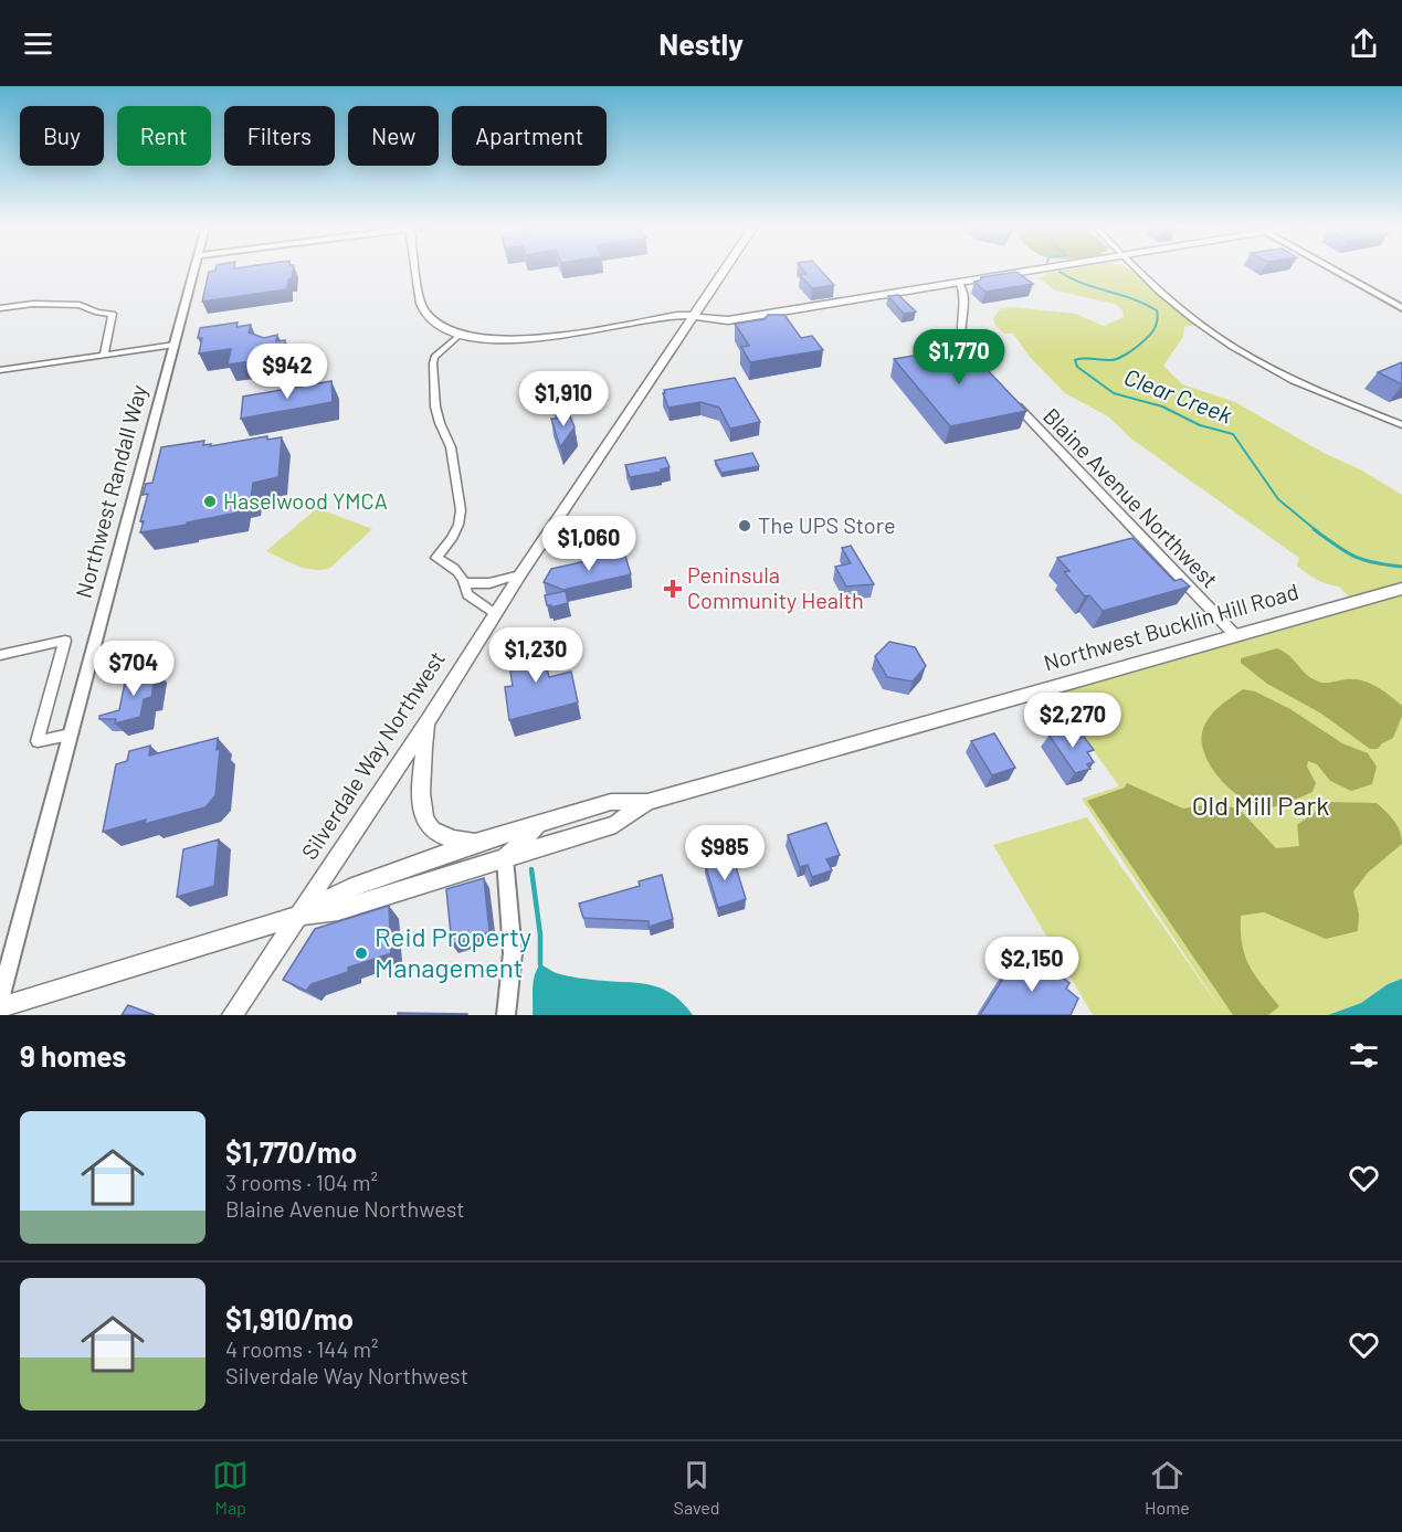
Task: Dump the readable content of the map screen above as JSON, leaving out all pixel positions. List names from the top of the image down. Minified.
{"streets":{"main road":["Northwest Bucklin Hill Road","Silverdale Way Northwest"],"street":["Northwest Randall Way","Blaine Avenue Northwest"]},"crossings":[["Blaine Avenue Northwest","Northwest Bucklin Hill Road"],["Northwest Bucklin Hill Road","Silverdale Way Northwest"]],"water":["Clear Creek"],"parks":["Old Mill Park"],"places":{"other":["Haselwood YMCA","The UPS Store","Reid Property Management"],"health":["Peninsula Community Health"]},"page":{"header":"Nestly","chip":["Buy","Rent","Filters","New","Apartment"],"price":["$1,770","$942","$1,910","$1,060","$1,230","$704","$2,270","$985","$2,150"],"heading":"9 homes","list":[{"name":"$1,770/mo","note":"3 rooms · 104 m² · Blaine Avenue Northwest"},{"name":"$1,910/mo","note":"4 rooms · 144 m² · Silverdale Way Northwest"}],"tabs":["Map","Saved","Home"]}}
